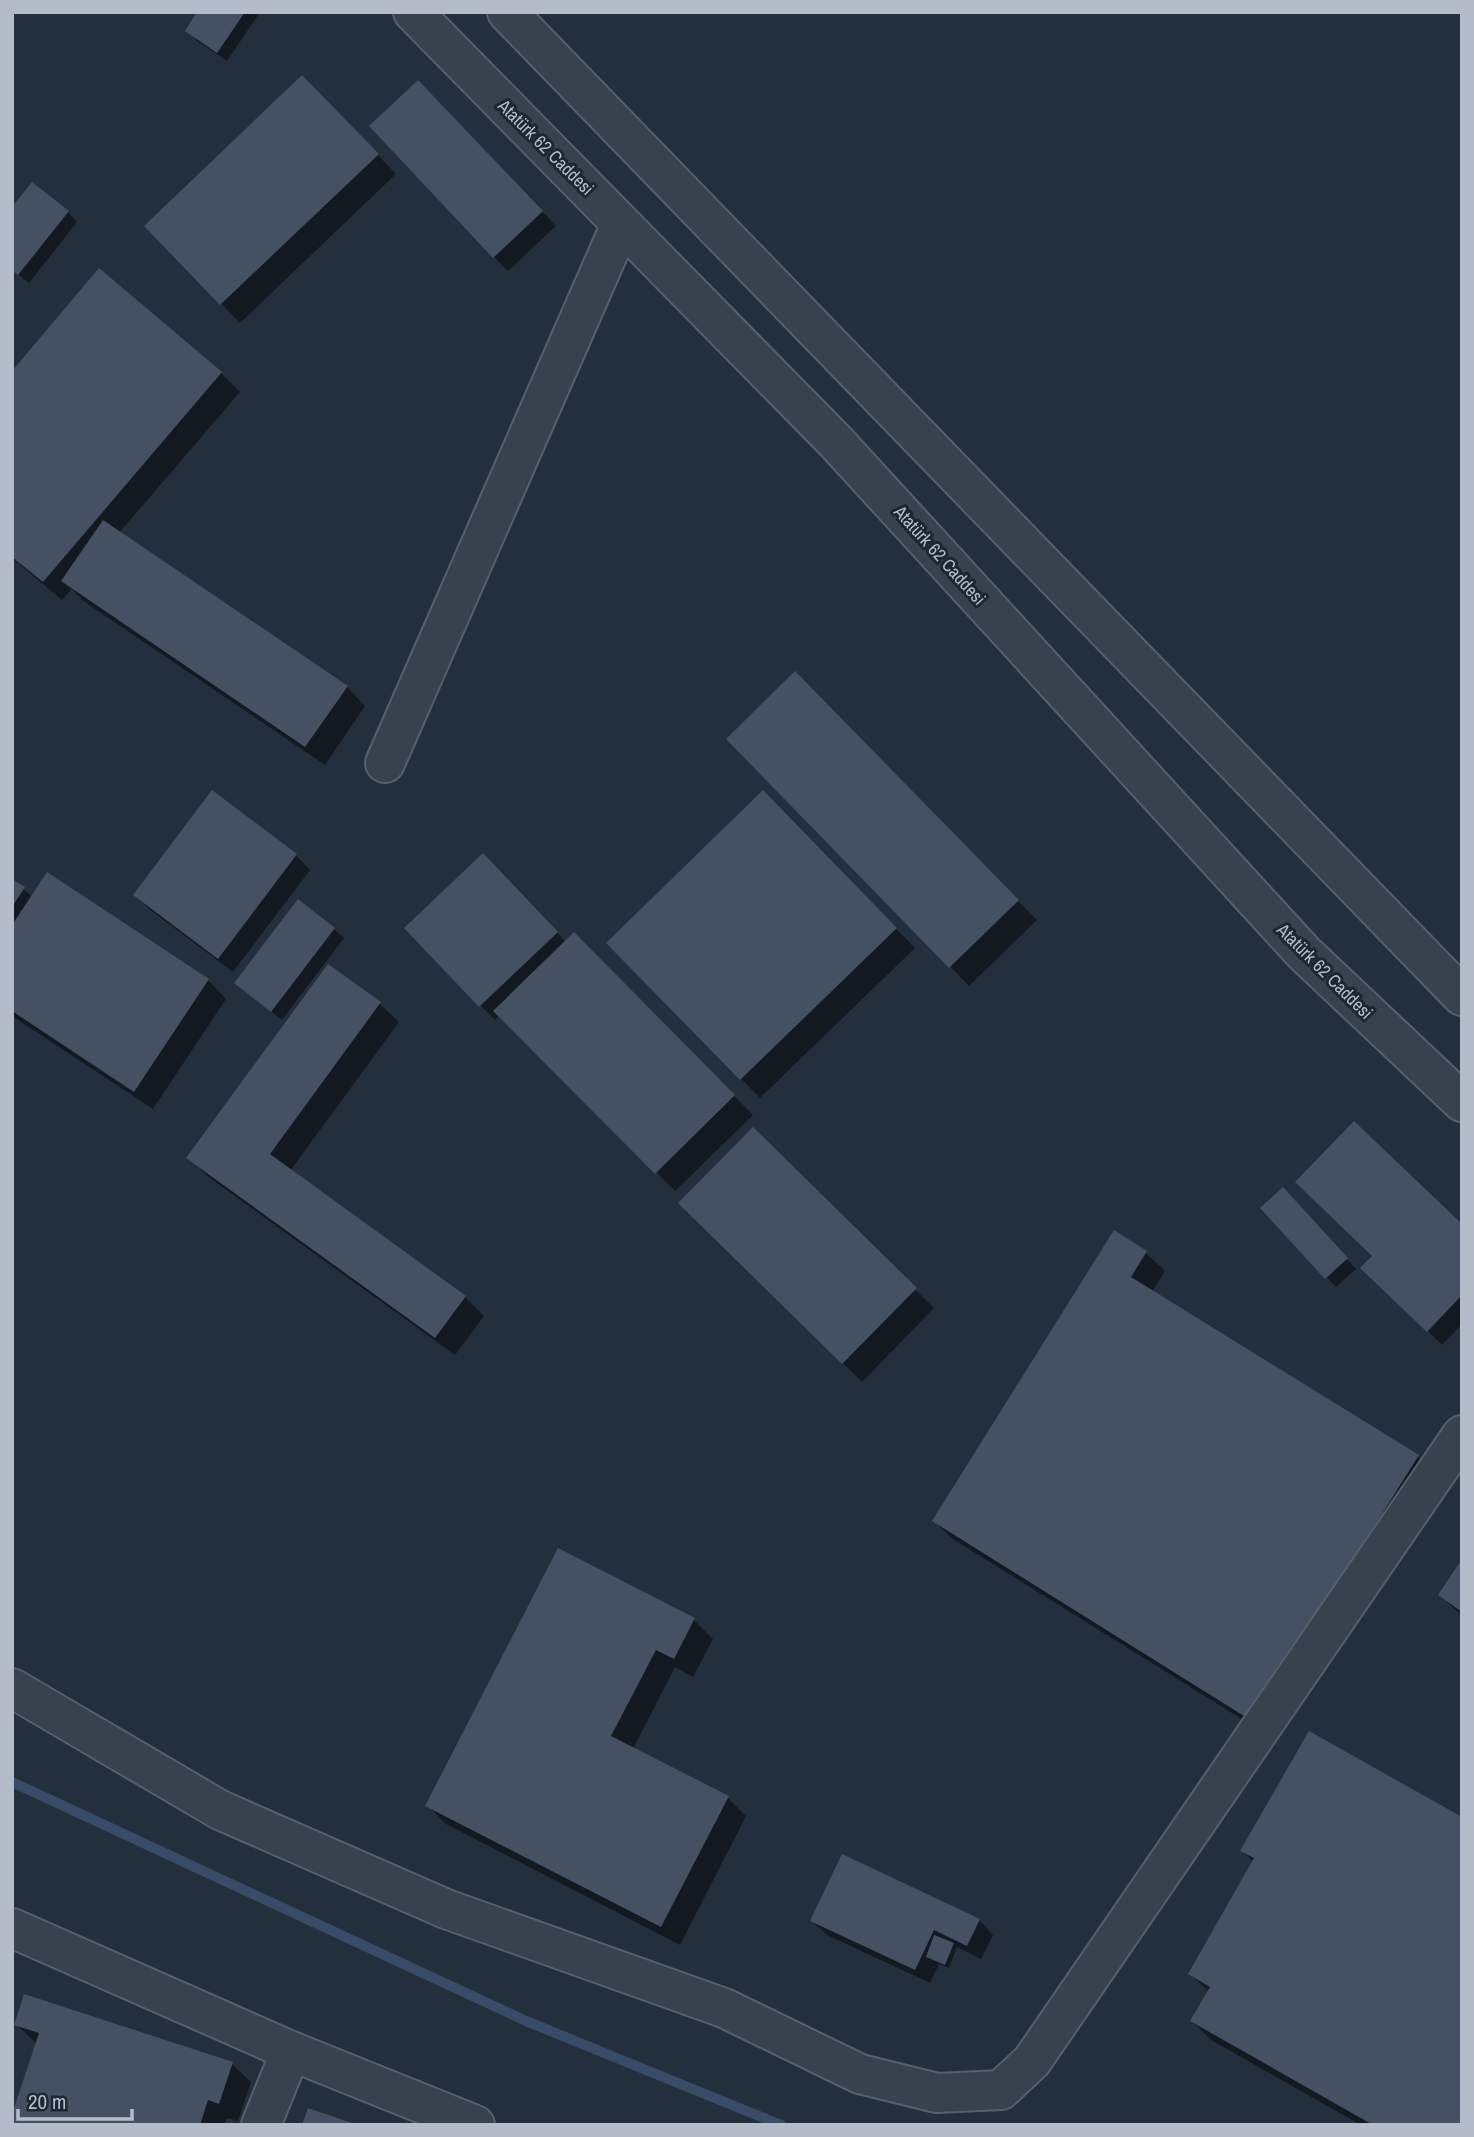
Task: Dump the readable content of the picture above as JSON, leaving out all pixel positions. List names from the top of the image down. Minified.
{"streets":{"street":["Atatürk 62 Caddesi"]},"scale_bar":"20 m"}
